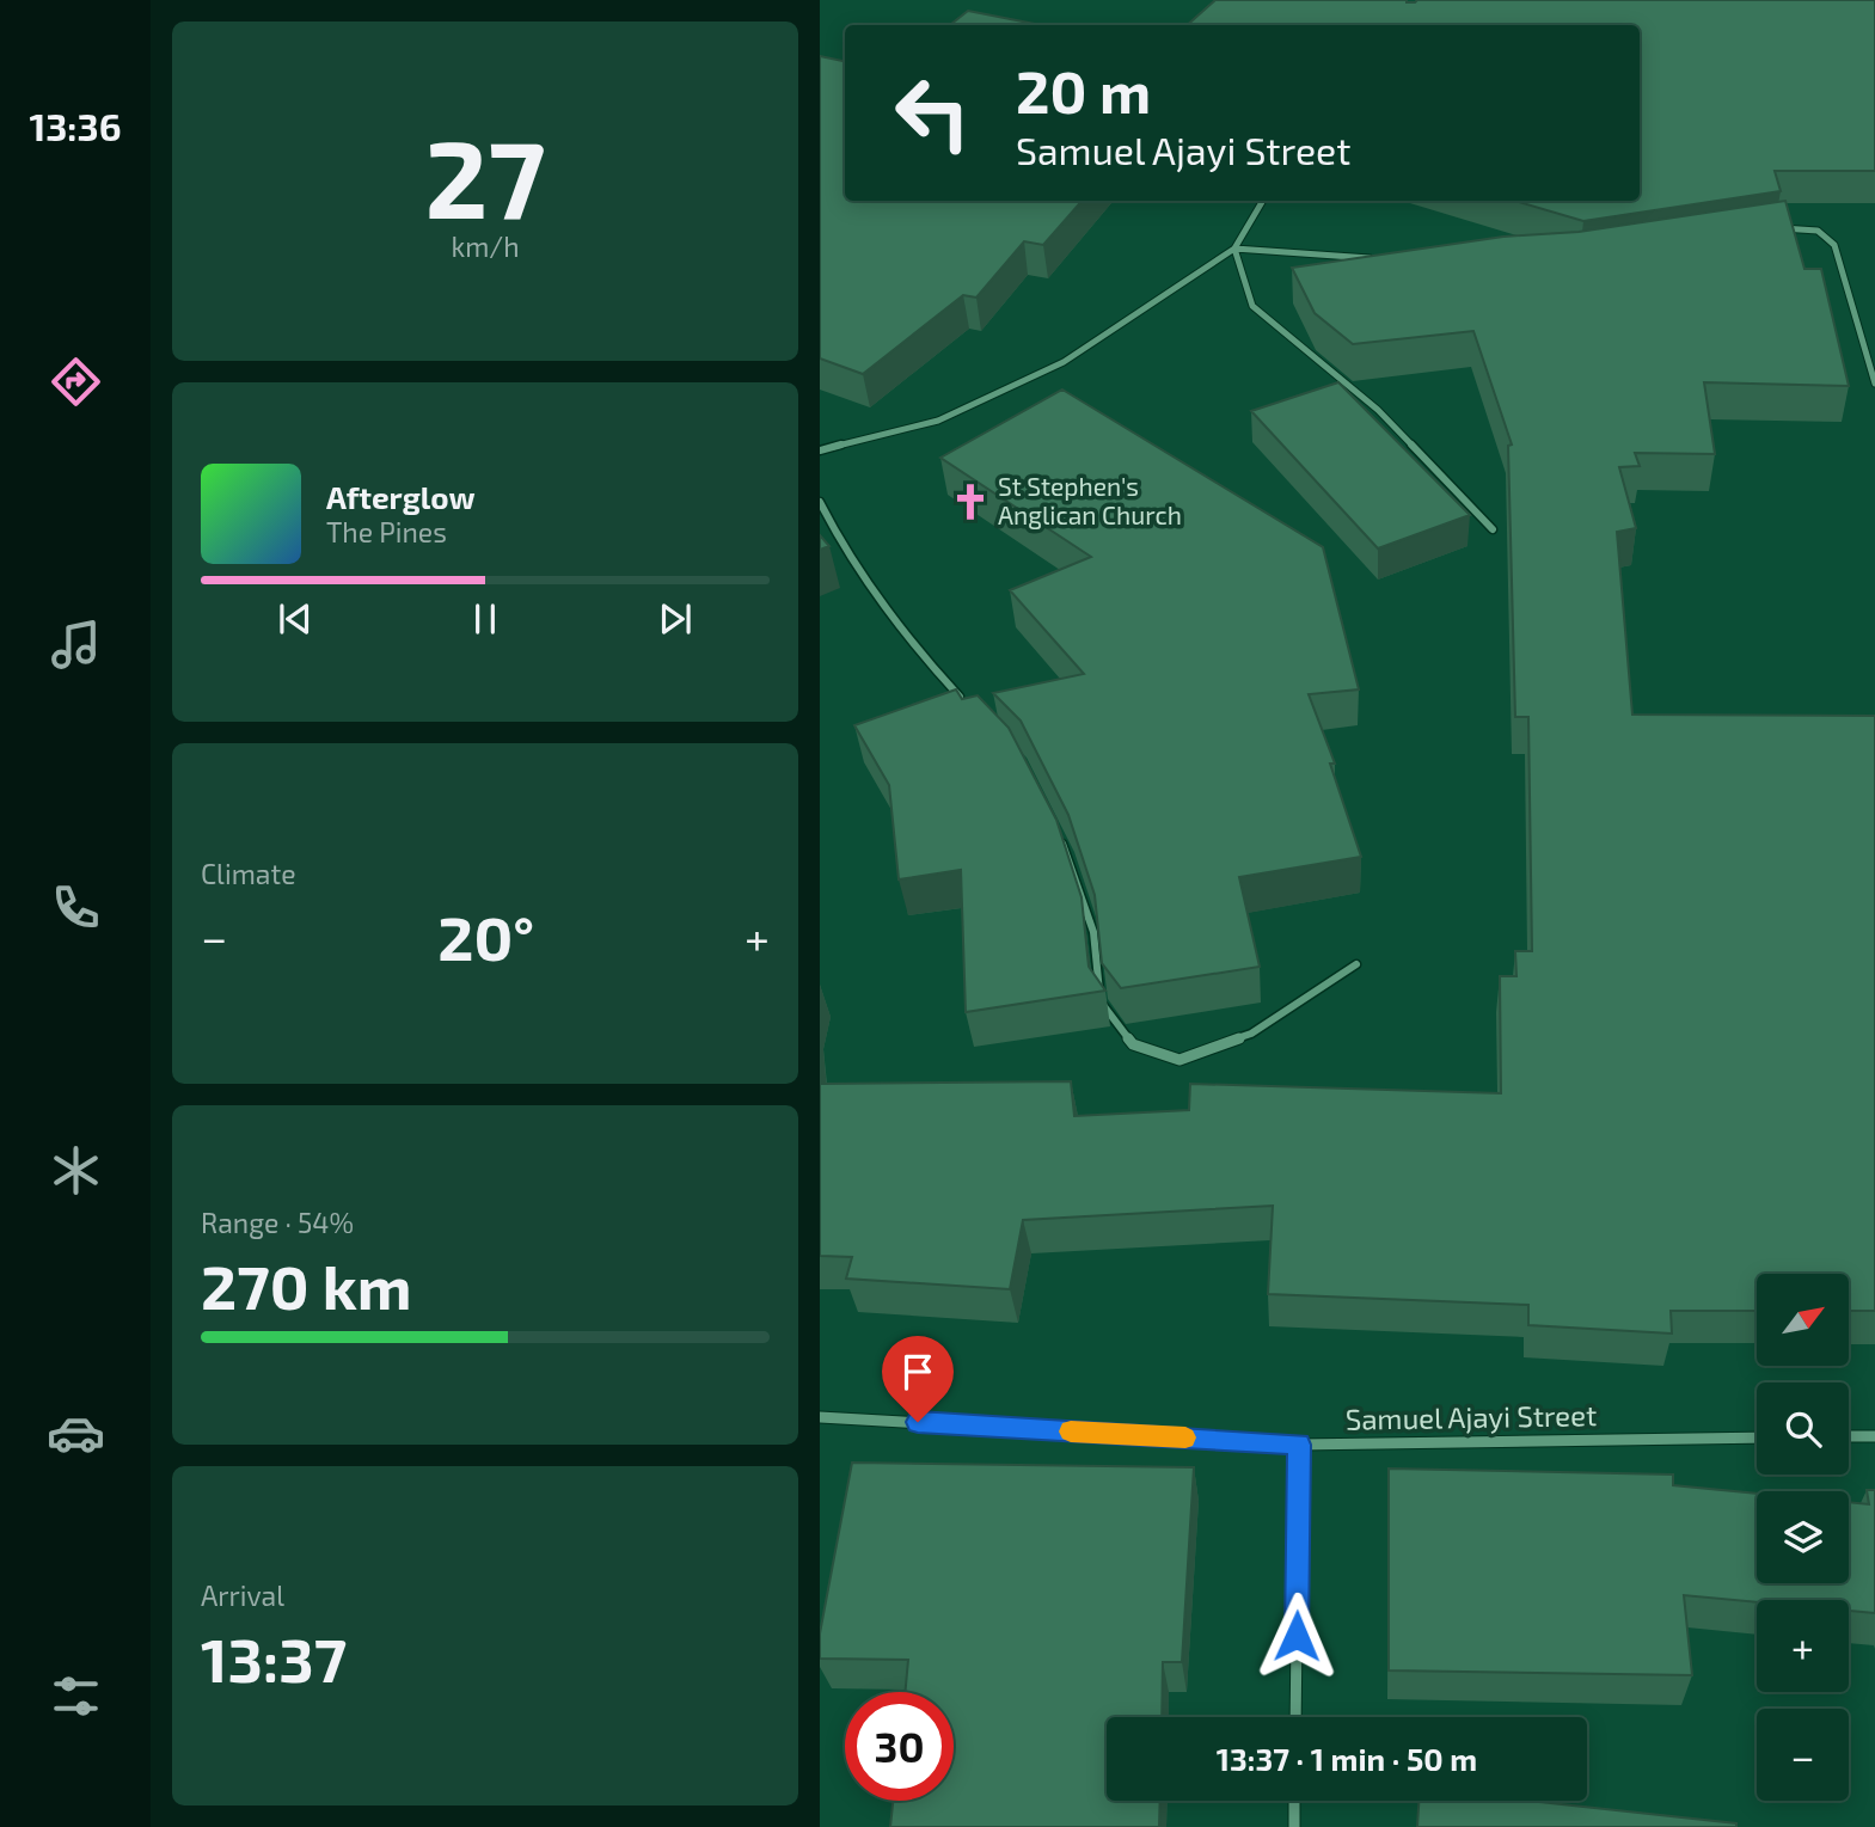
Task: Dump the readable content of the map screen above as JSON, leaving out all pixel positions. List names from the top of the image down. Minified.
{"streets":{"street":["Samuel Ajayi Street"]},"places":{"church":["St Stephen's Anglican Church"]},"north":"top right","page":{"tabs":"13:36","tile":[["27","km/h"],"Climate",["Range · 54%","270 km"],["Arrival","13:37"]],"turn":["20 m","Samuel Ajayi Street"],"song":["Afterglow","The Pines"],"heat":["−","20°","+"],"map_buttons":["+","−"],"limit":"30","trip":"13:37 · 1 min · 50 m"}}
